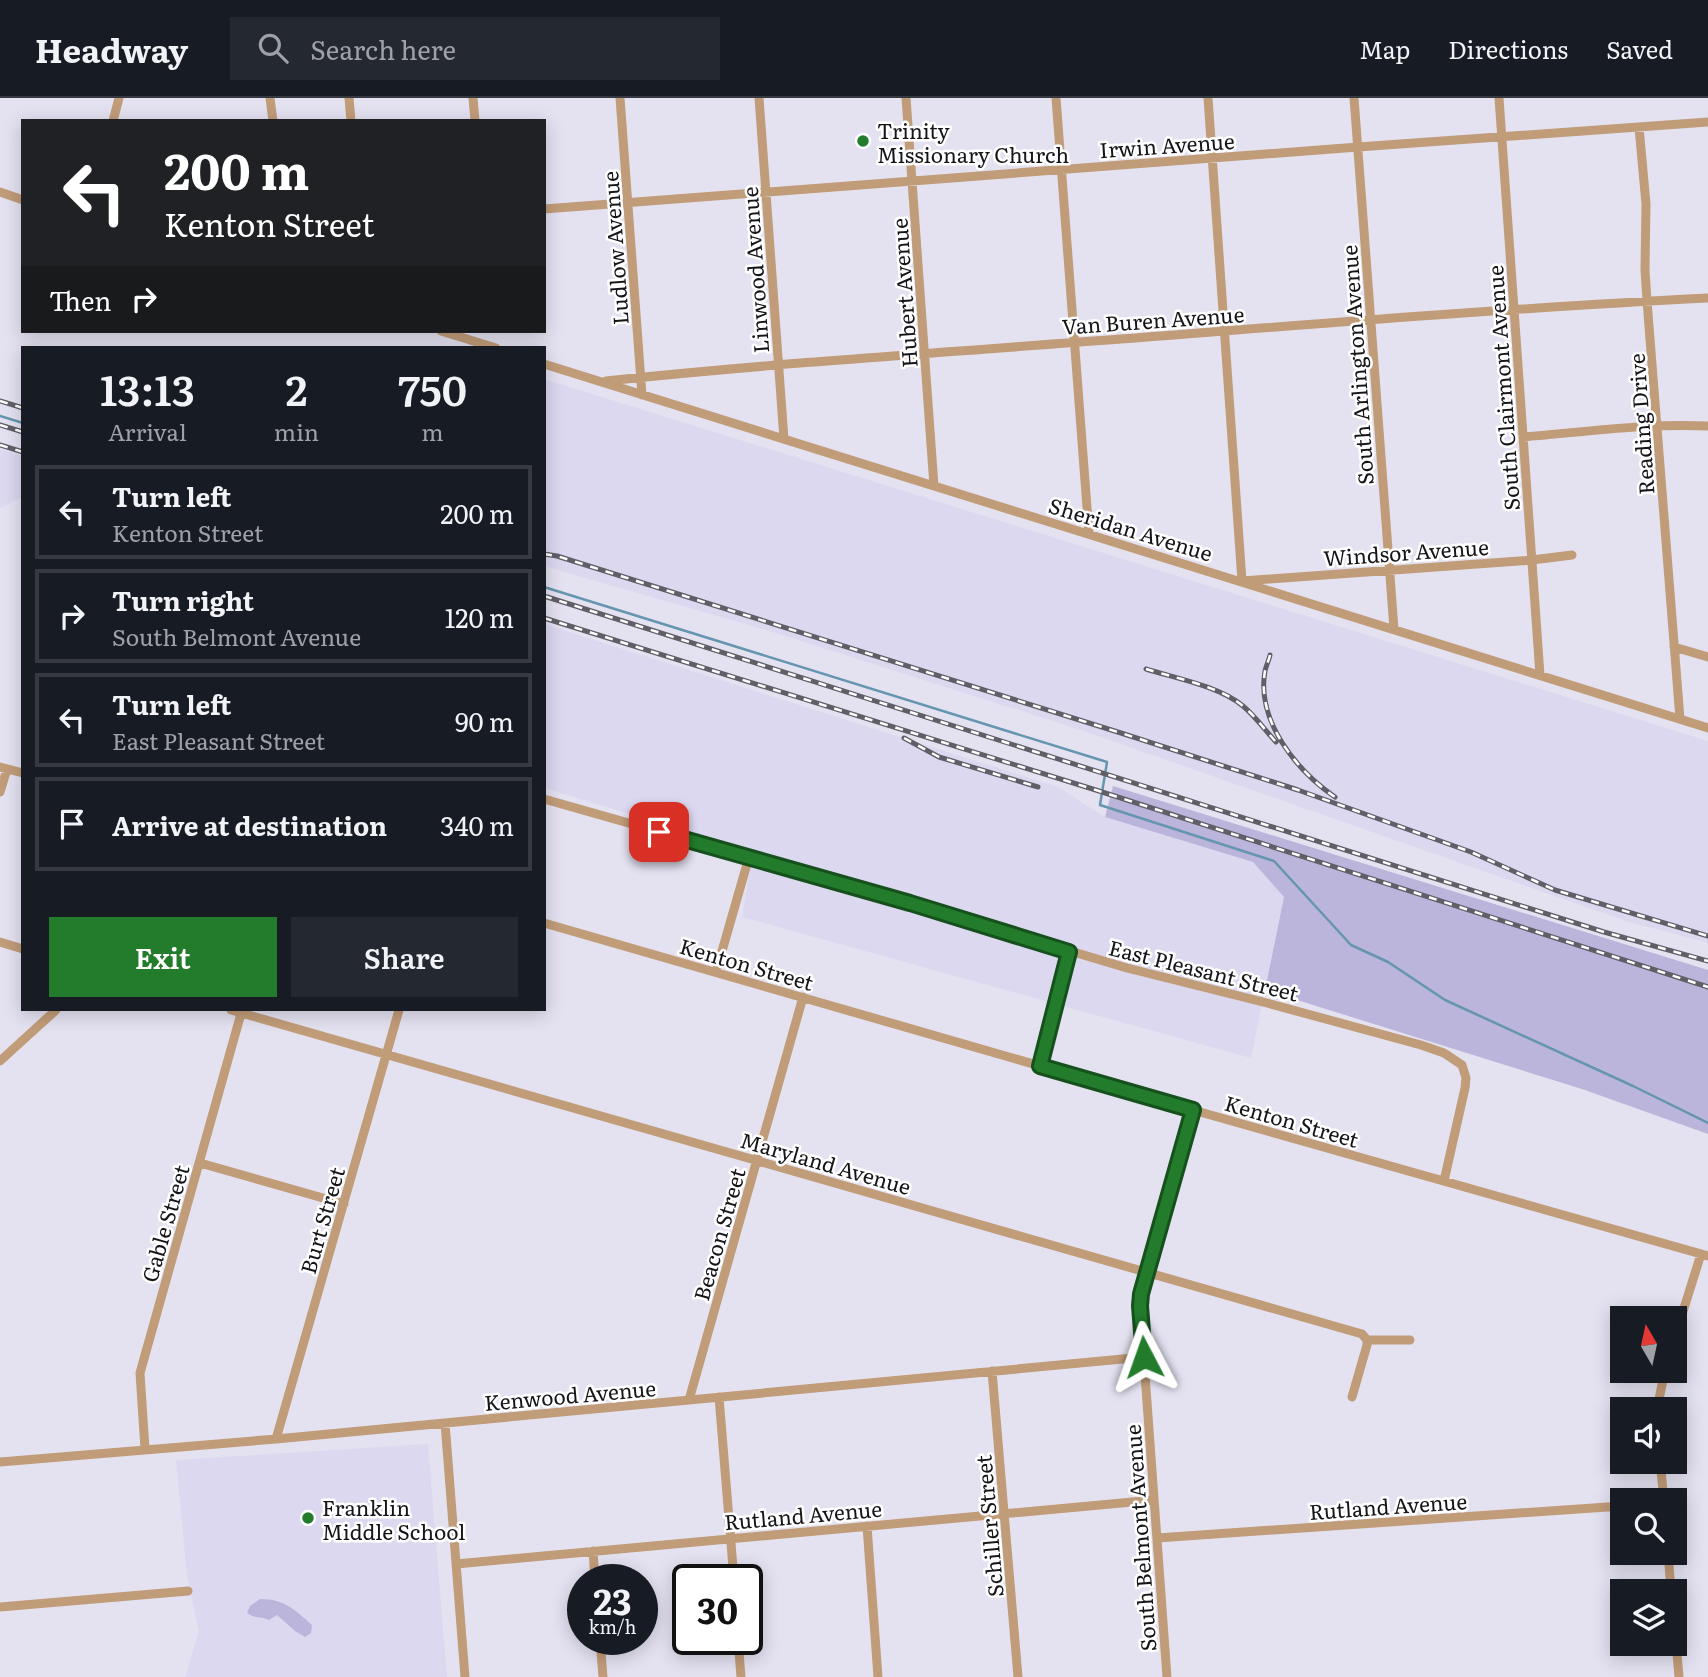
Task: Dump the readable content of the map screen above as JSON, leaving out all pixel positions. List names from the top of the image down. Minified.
{"streets":{"street":["Irwin Avenue","Ludlow Avenue","Linwood Avenue","Hubert Avenue","Van Buren Avenue","South Arlington Avenue","South Clairmont Avenue","Reading Drive","Sheridan Avenue","Windsor Avenue","Kenton Street","East Pleasant Street","Maryland Avenue","Burt Street","Gable Street","Beacon Street","Kenwood Avenue","Rutland Avenue","Schiller Street","South Belmont Avenue"]},"crossings":[["Irwin Avenue","Ludlow Avenue"],["Irwin Avenue","Linwood Avenue"],["Irwin Avenue","Hubert Avenue"],["Irwin Avenue","South Arlington Avenue"],["Irwin Avenue","South Clairmont Avenue"],["Irwin Avenue","Reading Drive"],["Ludlow Avenue","Van Buren Avenue"],["Ludlow Avenue","Sheridan Avenue"],["Linwood Avenue","Van Buren Avenue"],["Linwood Avenue","Sheridan Avenue"],["Hubert Avenue","Van Buren Avenue"],["Hubert Avenue","Sheridan Avenue"],["Van Buren Avenue","South Arlington Avenue"],["Van Buren Avenue","South Clairmont Avenue"],["Van Buren Avenue","Reading Drive"],["Van Buren Avenue","Sheridan Avenue"],["South Arlington Avenue","Sheridan Avenue"],["South Arlington Avenue","Windsor Avenue"],["South Clairmont Avenue","Sheridan Avenue"],["South Clairmont Avenue","Windsor Avenue"],["Reading Drive","Sheridan Avenue"],["Sheridan Avenue","Windsor Avenue"],["Kenton Street","East Pleasant Street"],["Kenton Street","Beacon Street"],["Kenton Street","South Belmont Avenue"],["Maryland Avenue","Burt Street"],["Maryland Avenue","Gable Street"],["Maryland Avenue","Beacon Street"],["Maryland Avenue","South Belmont Avenue"],["Burt Street","Kenwood Avenue"],["Gable Street","Kenwood Avenue"],["Beacon Street","Kenwood Avenue"],["Kenwood Avenue","Schiller Street"],["Kenwood Avenue","South Belmont Avenue"],["Rutland Avenue","Schiller Street"],["Rutland Avenue","South Belmont Avenue"]],"places":["Trinity Missionary Church","Franklin Middle School"],"north":"top","page":{"header":"Headway","search":"Search here","nav":["Map","Directions","Saved"],"turn":["200 m","Kenton Street"],"then":"Then","eta":["13:13","Arrival","2","min","750","m"],"list":[{"name":"Turn left","note":"Kenton Street","value":"200 m"},{"name":"Turn right","note":"South Belmont Avenue","value":"120 m"},{"name":"Turn left","note":"East Pleasant Street","value":"90 m"},{"name":"Arrive at destination","value":"340 m"}],"buttons":["Exit","Share"],"speed":"23 km/h","limit":"30"}}
